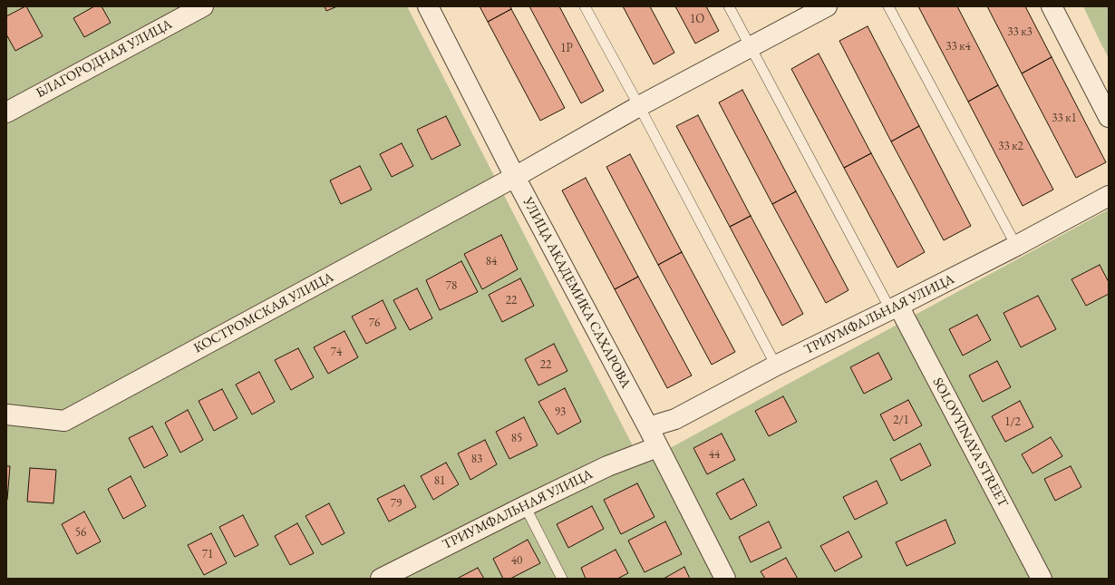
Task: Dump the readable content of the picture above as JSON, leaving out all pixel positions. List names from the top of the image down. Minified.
{"streets":{"street":["БЛАГОРОДНАЯ УЛИЦА","УЛИЦА АКАДЕМИКА САХАРОВА","КОСТРОМСКАЯ УЛИЦА","ТРИУМФАЛЬНАЯ УЛИЦА","SOLOVYINAYA STREET"]},"crossings":[["УЛИЦА АКАДЕМИКА САХАРОВА","КОСТРОМСКАЯ УЛИЦА"],["УЛИЦА АКАДЕМИКА САХАРОВА","ТРИУМФАЛЬНАЯ УЛИЦА"],["ТРИУМФАЛЬНАЯ УЛИЦА","SOLOVYINAYA STREET"]],"house_numbers":["1О","33 к3","33 к4","1Р","33 к1","33 к2","84","78","22","76","74","22","93","2/1","1/2","85","44","83","81","79","56","71","40"]}
